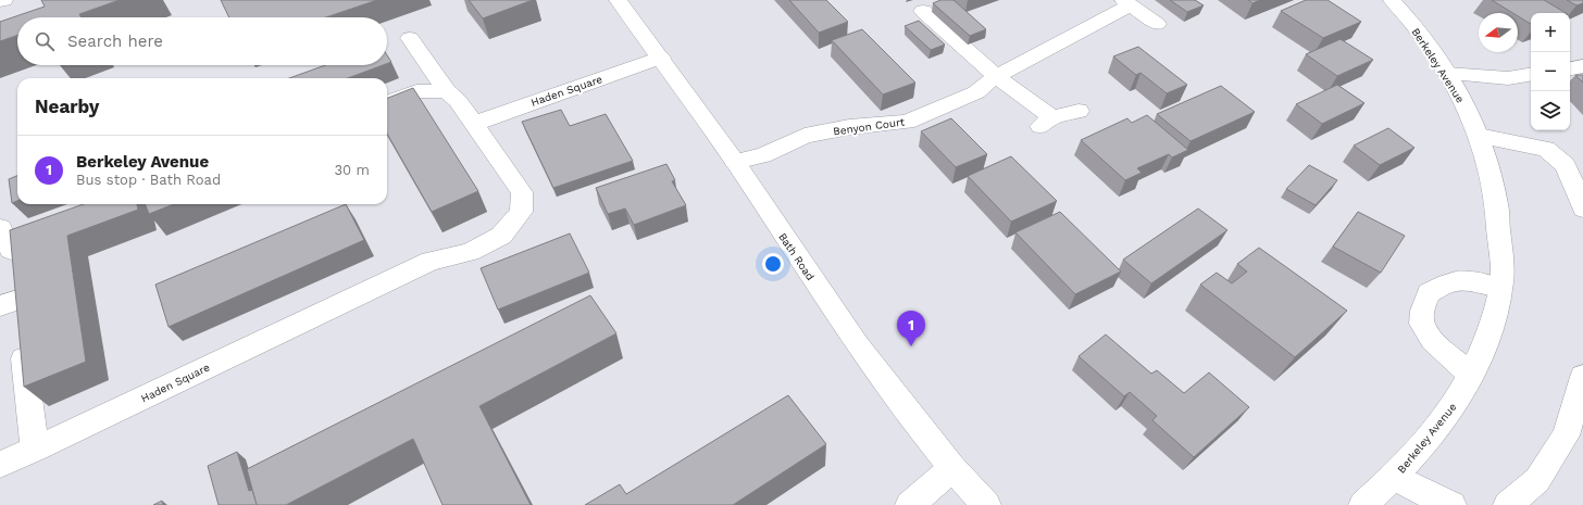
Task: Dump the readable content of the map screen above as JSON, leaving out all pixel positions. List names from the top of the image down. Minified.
{"streets":{"street":["Berkeley Avenue","Haden Square","Benyon Court","Bath Road"]},"crossings":[["Haden Square","Bath Road"],["Benyon Court","Bath Road"]],"north":"left","page":{"map_buttons":["+","−"],"search":"Search here","heading":"Nearby","list":[{"mark":"1","name":"Berkeley Avenue","note":"Bus stop · Bath Road","value":"30 m"}],"pins":"1"}}
